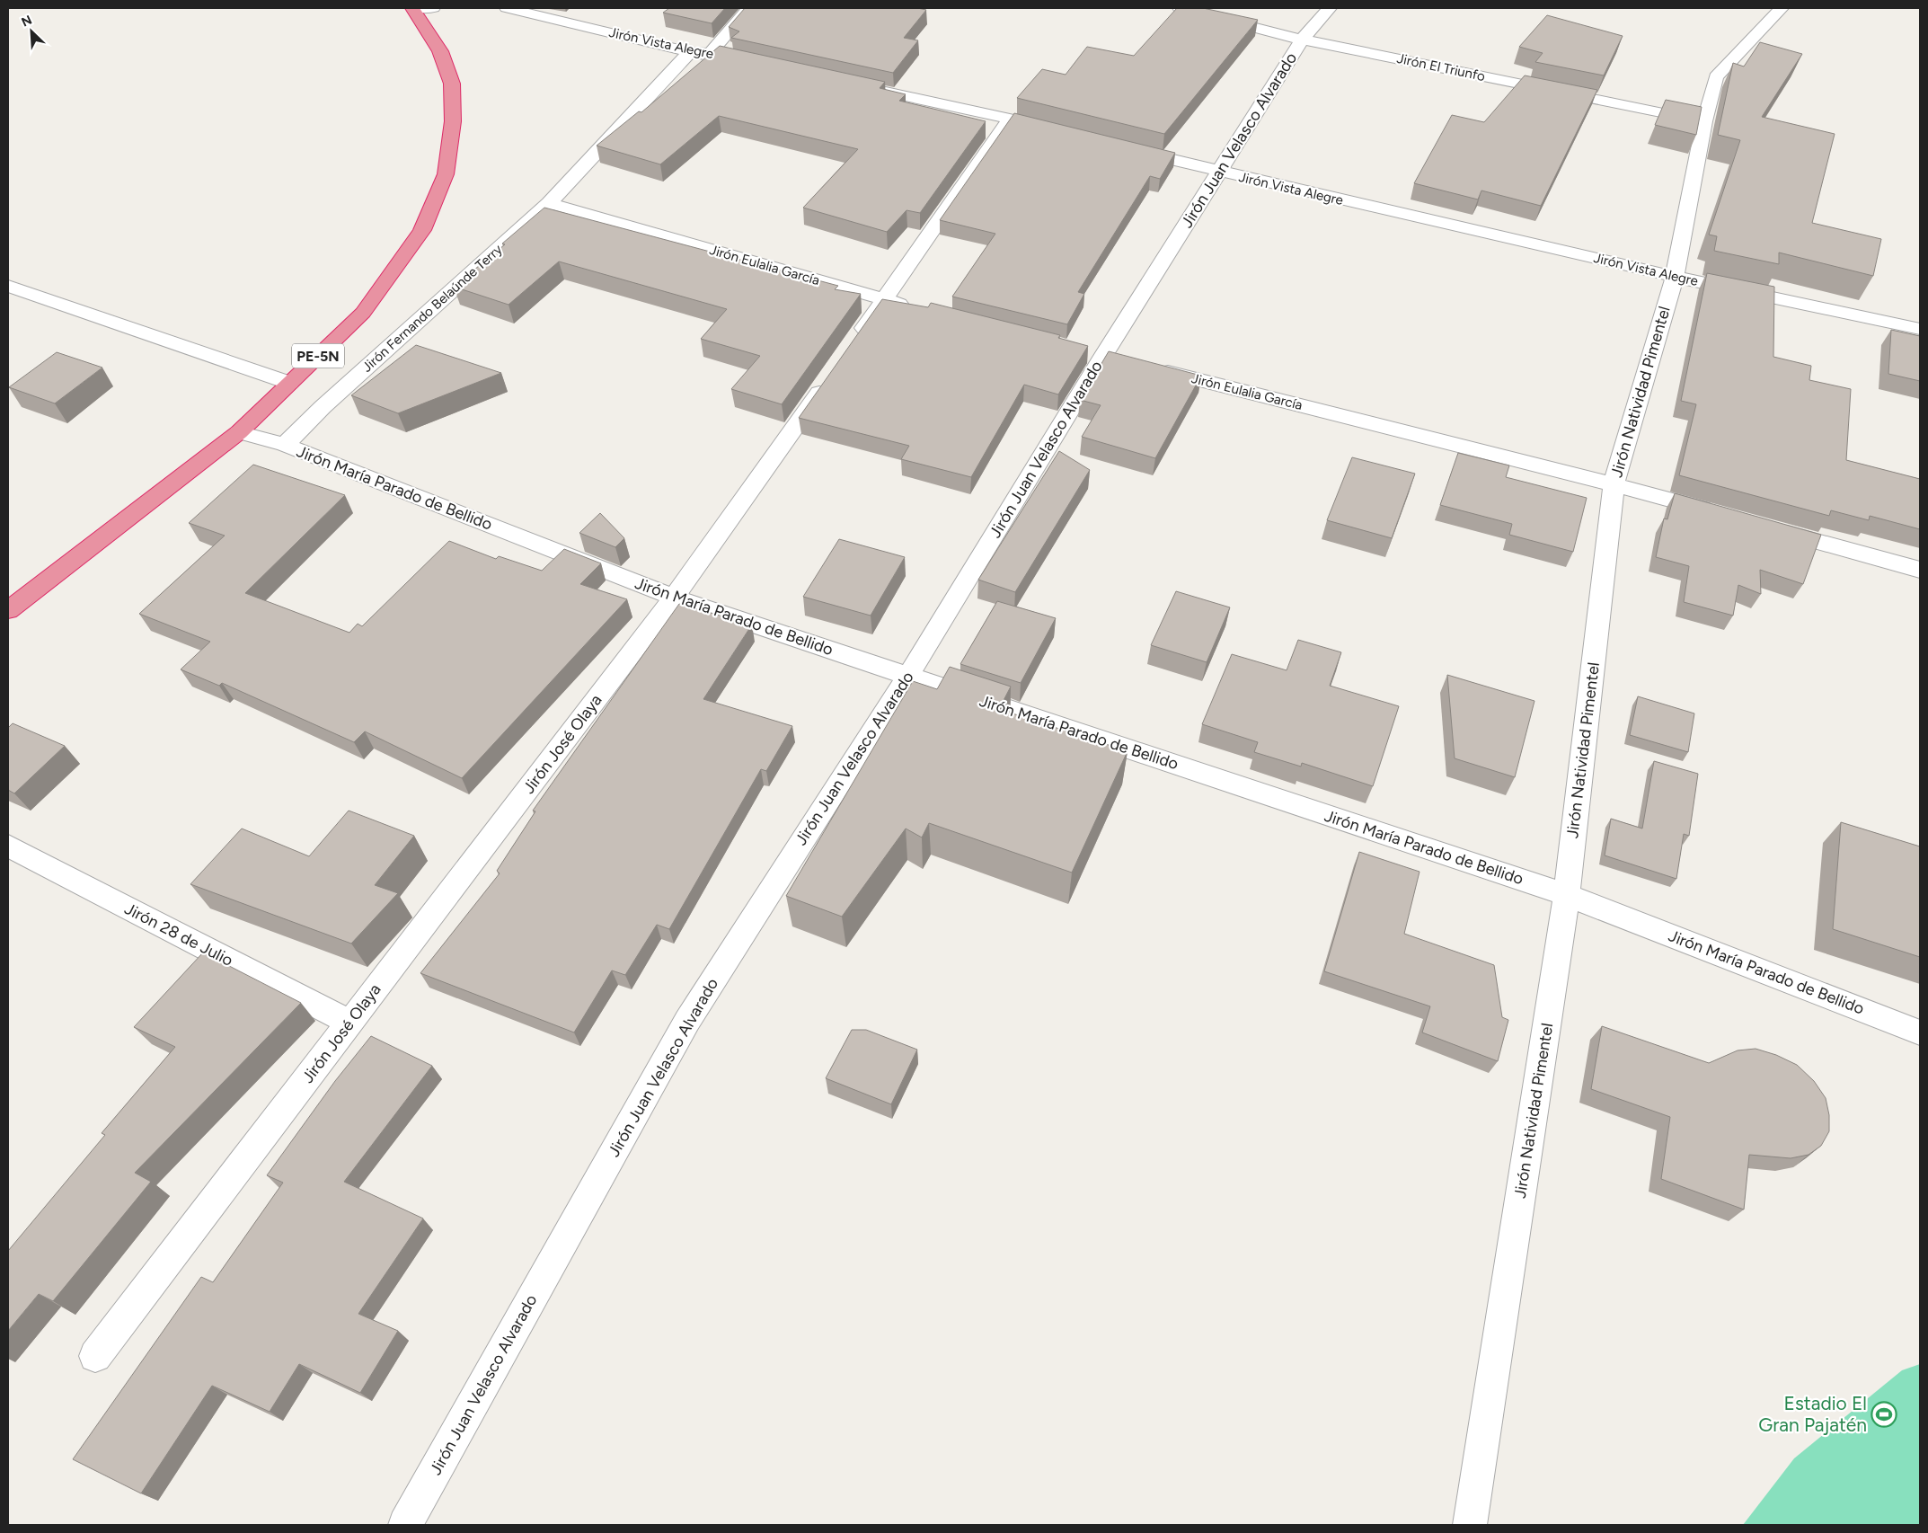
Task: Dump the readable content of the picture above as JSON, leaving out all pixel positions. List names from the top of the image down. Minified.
{"streets":{"highway":["PE-5N"],"street":["Jirón Vista Alegre","Jirón El Triunfo","Jirón Juan Velasco Alvarado","Jirón Eulalia García","Jirón Fernando Belaúnde Terry","Jirón Natividad Pimentel","Jirón María Parado de Bellido","Jirón José Olaya","Jirón 28 de Julio"]},"crossings":[["Jirón Vista Alegre","Jirón Juan Velasco Alvarado"],["Jirón Vista Alegre","Jirón Fernando Belaúnde Terry"],["Jirón Vista Alegre","Jirón Natividad Pimentel"],["Jirón El Triunfo","Jirón Juan Velasco Alvarado"],["Jirón El Triunfo","Jirón Natividad Pimentel"],["Jirón Juan Velasco Alvarado","Jirón María Parado de Bellido"],["Jirón Eulalia García","Jirón Fernando Belaúnde Terry"],["Jirón Eulalia García","Jirón Natividad Pimentel"],["Jirón Fernando Belaúnde Terry","Jirón María Parado de Bellido"],["PE-5N","Jirón María Parado de Bellido"],["Jirón Natividad Pimentel","Jirón María Parado de Bellido"],["Jirón María Parado de Bellido","Jirón José Olaya"],["Jirón José Olaya","Jirón 28 de Julio"]],"places":{"sports":["Estadio El Gran Pajatén"]},"north":"top left"}
